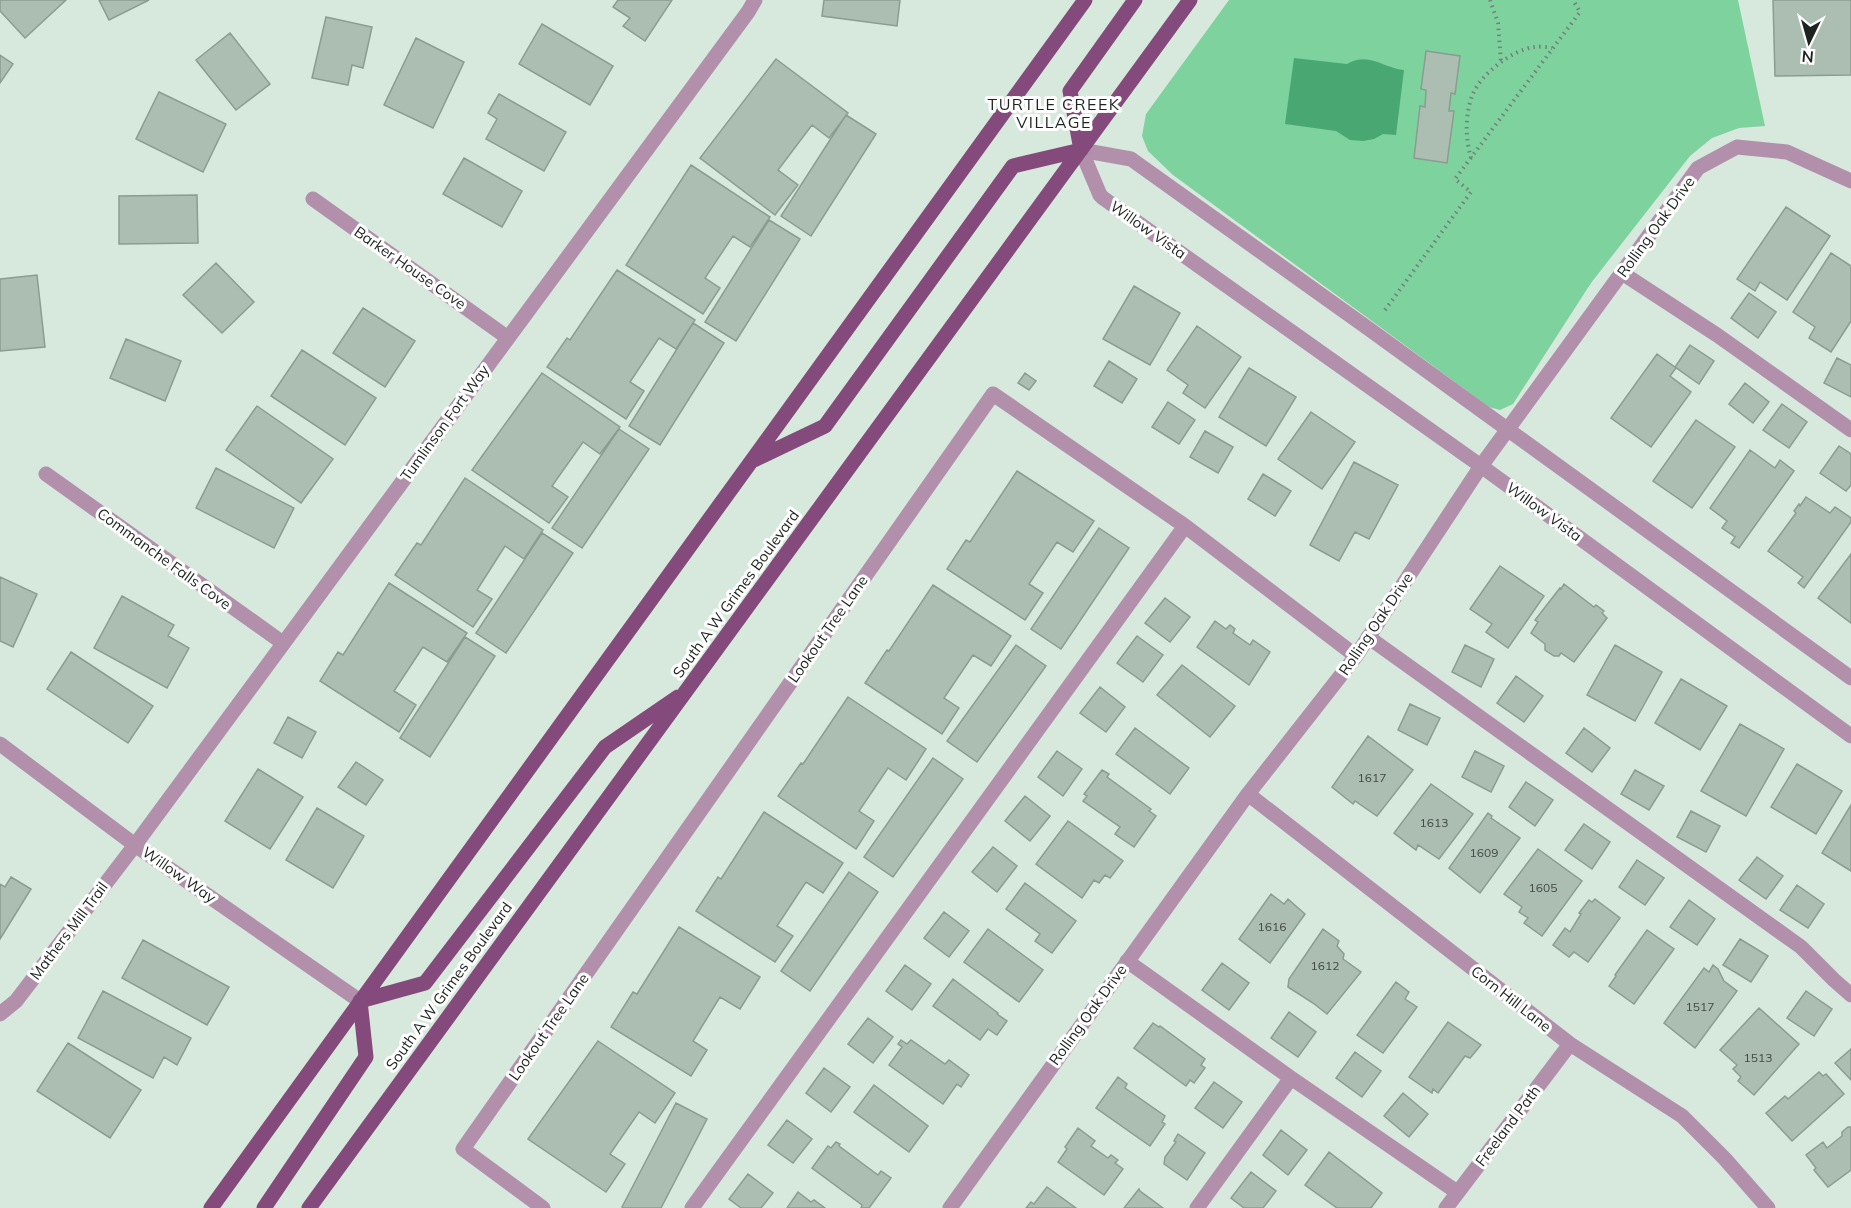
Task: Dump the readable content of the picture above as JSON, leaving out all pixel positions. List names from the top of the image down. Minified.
{"streets":{"main road":["South A W Grimes Boulevard"],"street":["Rolling Oak Drive","Willow Vista","Barker House Cove","Tumlinson Fort Way","Commanche Falls Cove","Lookout Tree Lane","Willow Way","Mathers Mill Trail","Corn Hill Lane","Freeland Path"]},"crossings":[["Rolling Oak Drive","Willow Vista"],["Rolling Oak Drive","Lookout Tree Lane"],["Rolling Oak Drive","Corn Hill Lane"],["Willow Vista","South A W Grimes Boulevard"],["Barker House Cove","Tumlinson Fort Way"],["Tumlinson Fort Way","Commanche Falls Cove"],["Tumlinson Fort Way","Willow Way"],["Tumlinson Fort Way","Mathers Mill Trail"],["Willow Way","Mathers Mill Trail"],["Corn Hill Lane","Freeland Path"]],"districts":["TURTLE CREEK VILLAGE"],"house_numbers":["1617","1613","1609","1605","1616","1612","1517","1513"],"north":"bottom"}
